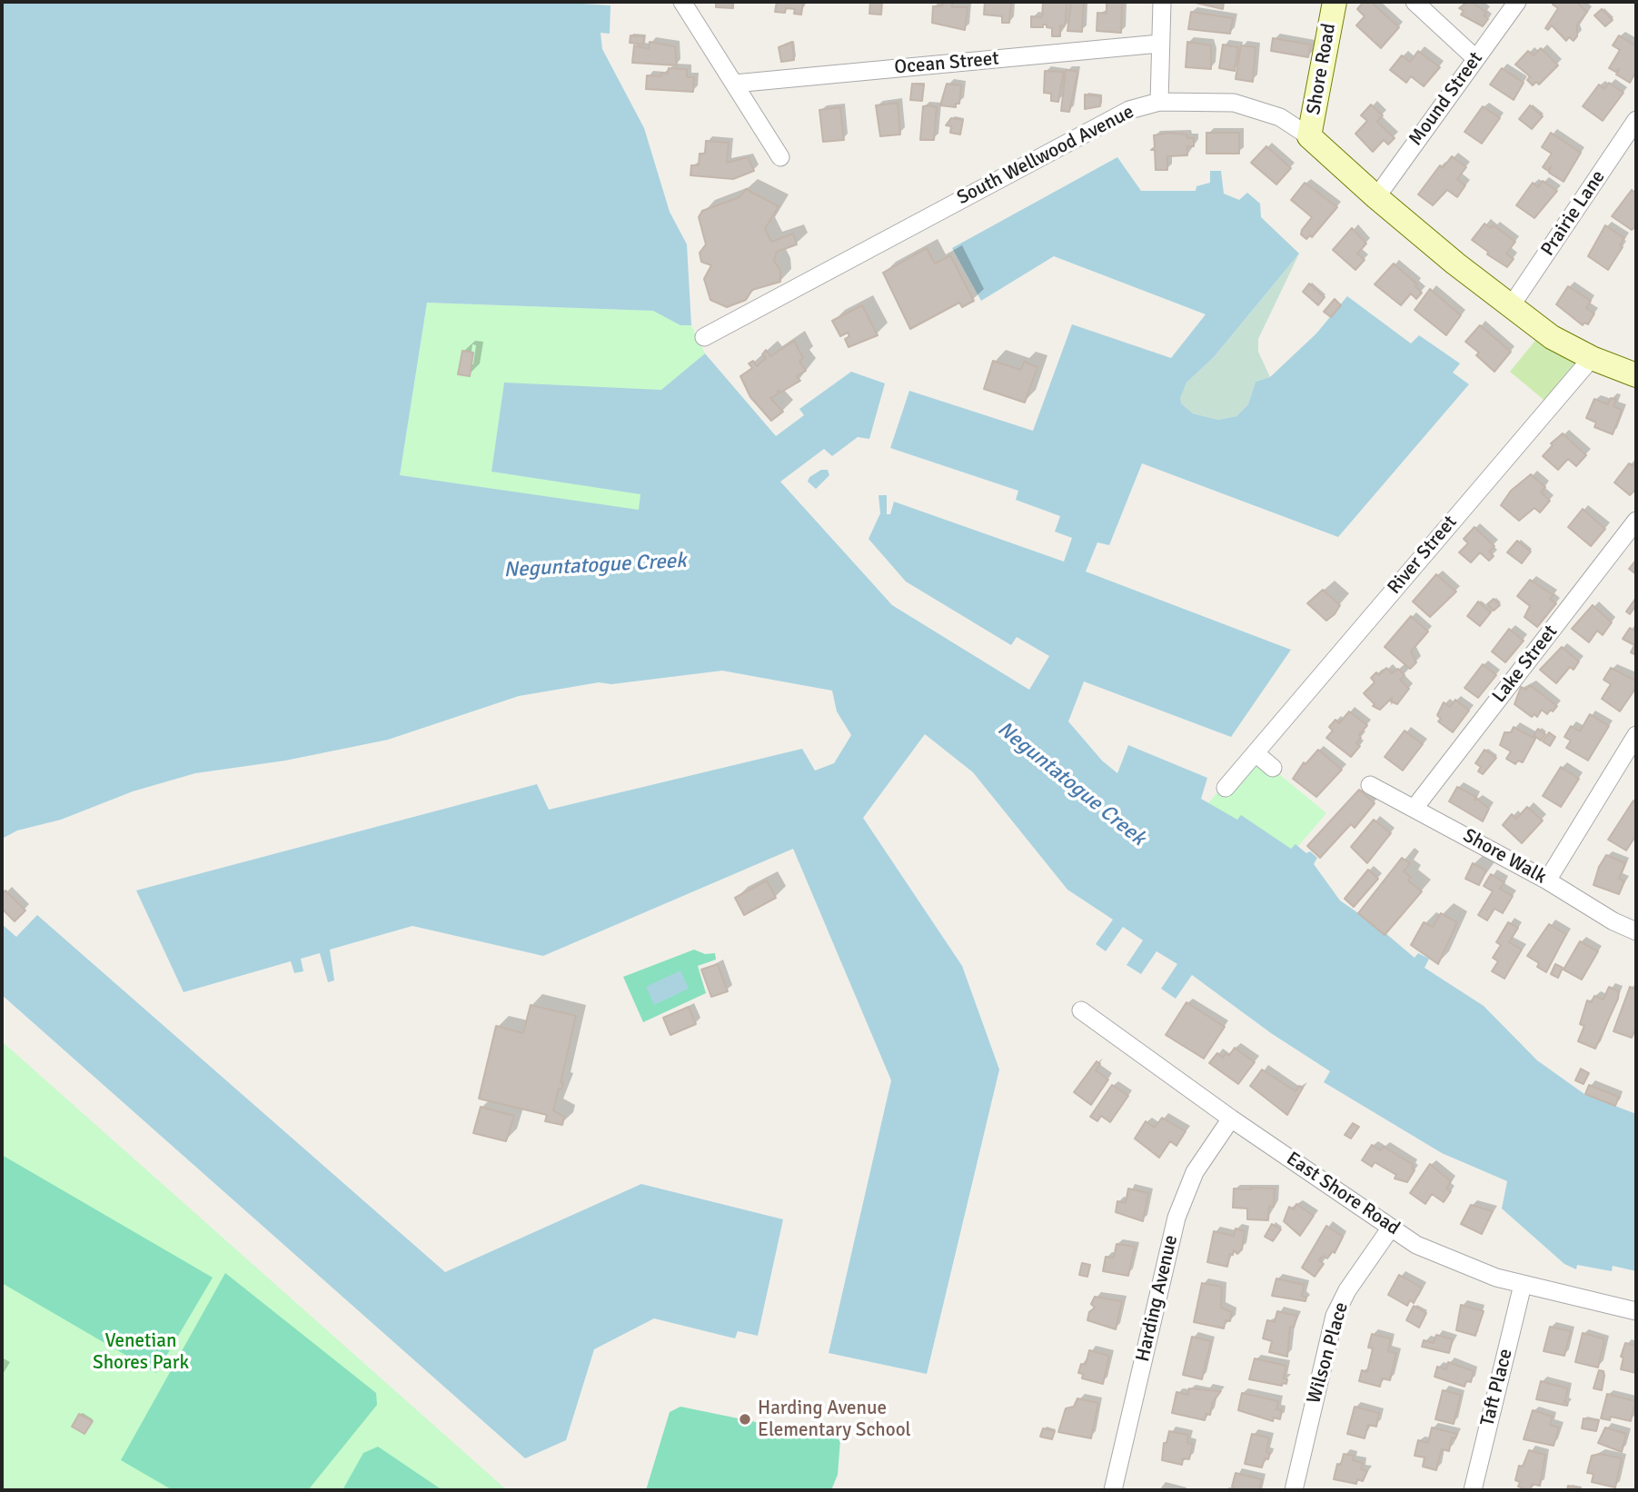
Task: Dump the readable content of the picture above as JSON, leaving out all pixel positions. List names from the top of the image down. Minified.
{"streets":{"street":["Ocean Street","Shore Road","Mound Street","South Wellwood Avenue","Prairie Lane","River Street","Lake Street","Shore Walk","East Shore Road","Harding Avenue","Wilson Place","Taft Place"]},"crossings":[["Shore Road","South Wellwood Avenue"],["Mound Street","South Wellwood Avenue"],["South Wellwood Avenue","Prairie Lane"],["South Wellwood Avenue","River Street"],["Lake Street","Shore Walk"],["East Shore Road","Harding Avenue"],["East Shore Road","Wilson Place"],["East Shore Road","Taft Place"]],"water":["Neguntatogue Creek"],"parks":["Venetian Shores Park"],"places":["Harding Avenue Elementary School"]}
